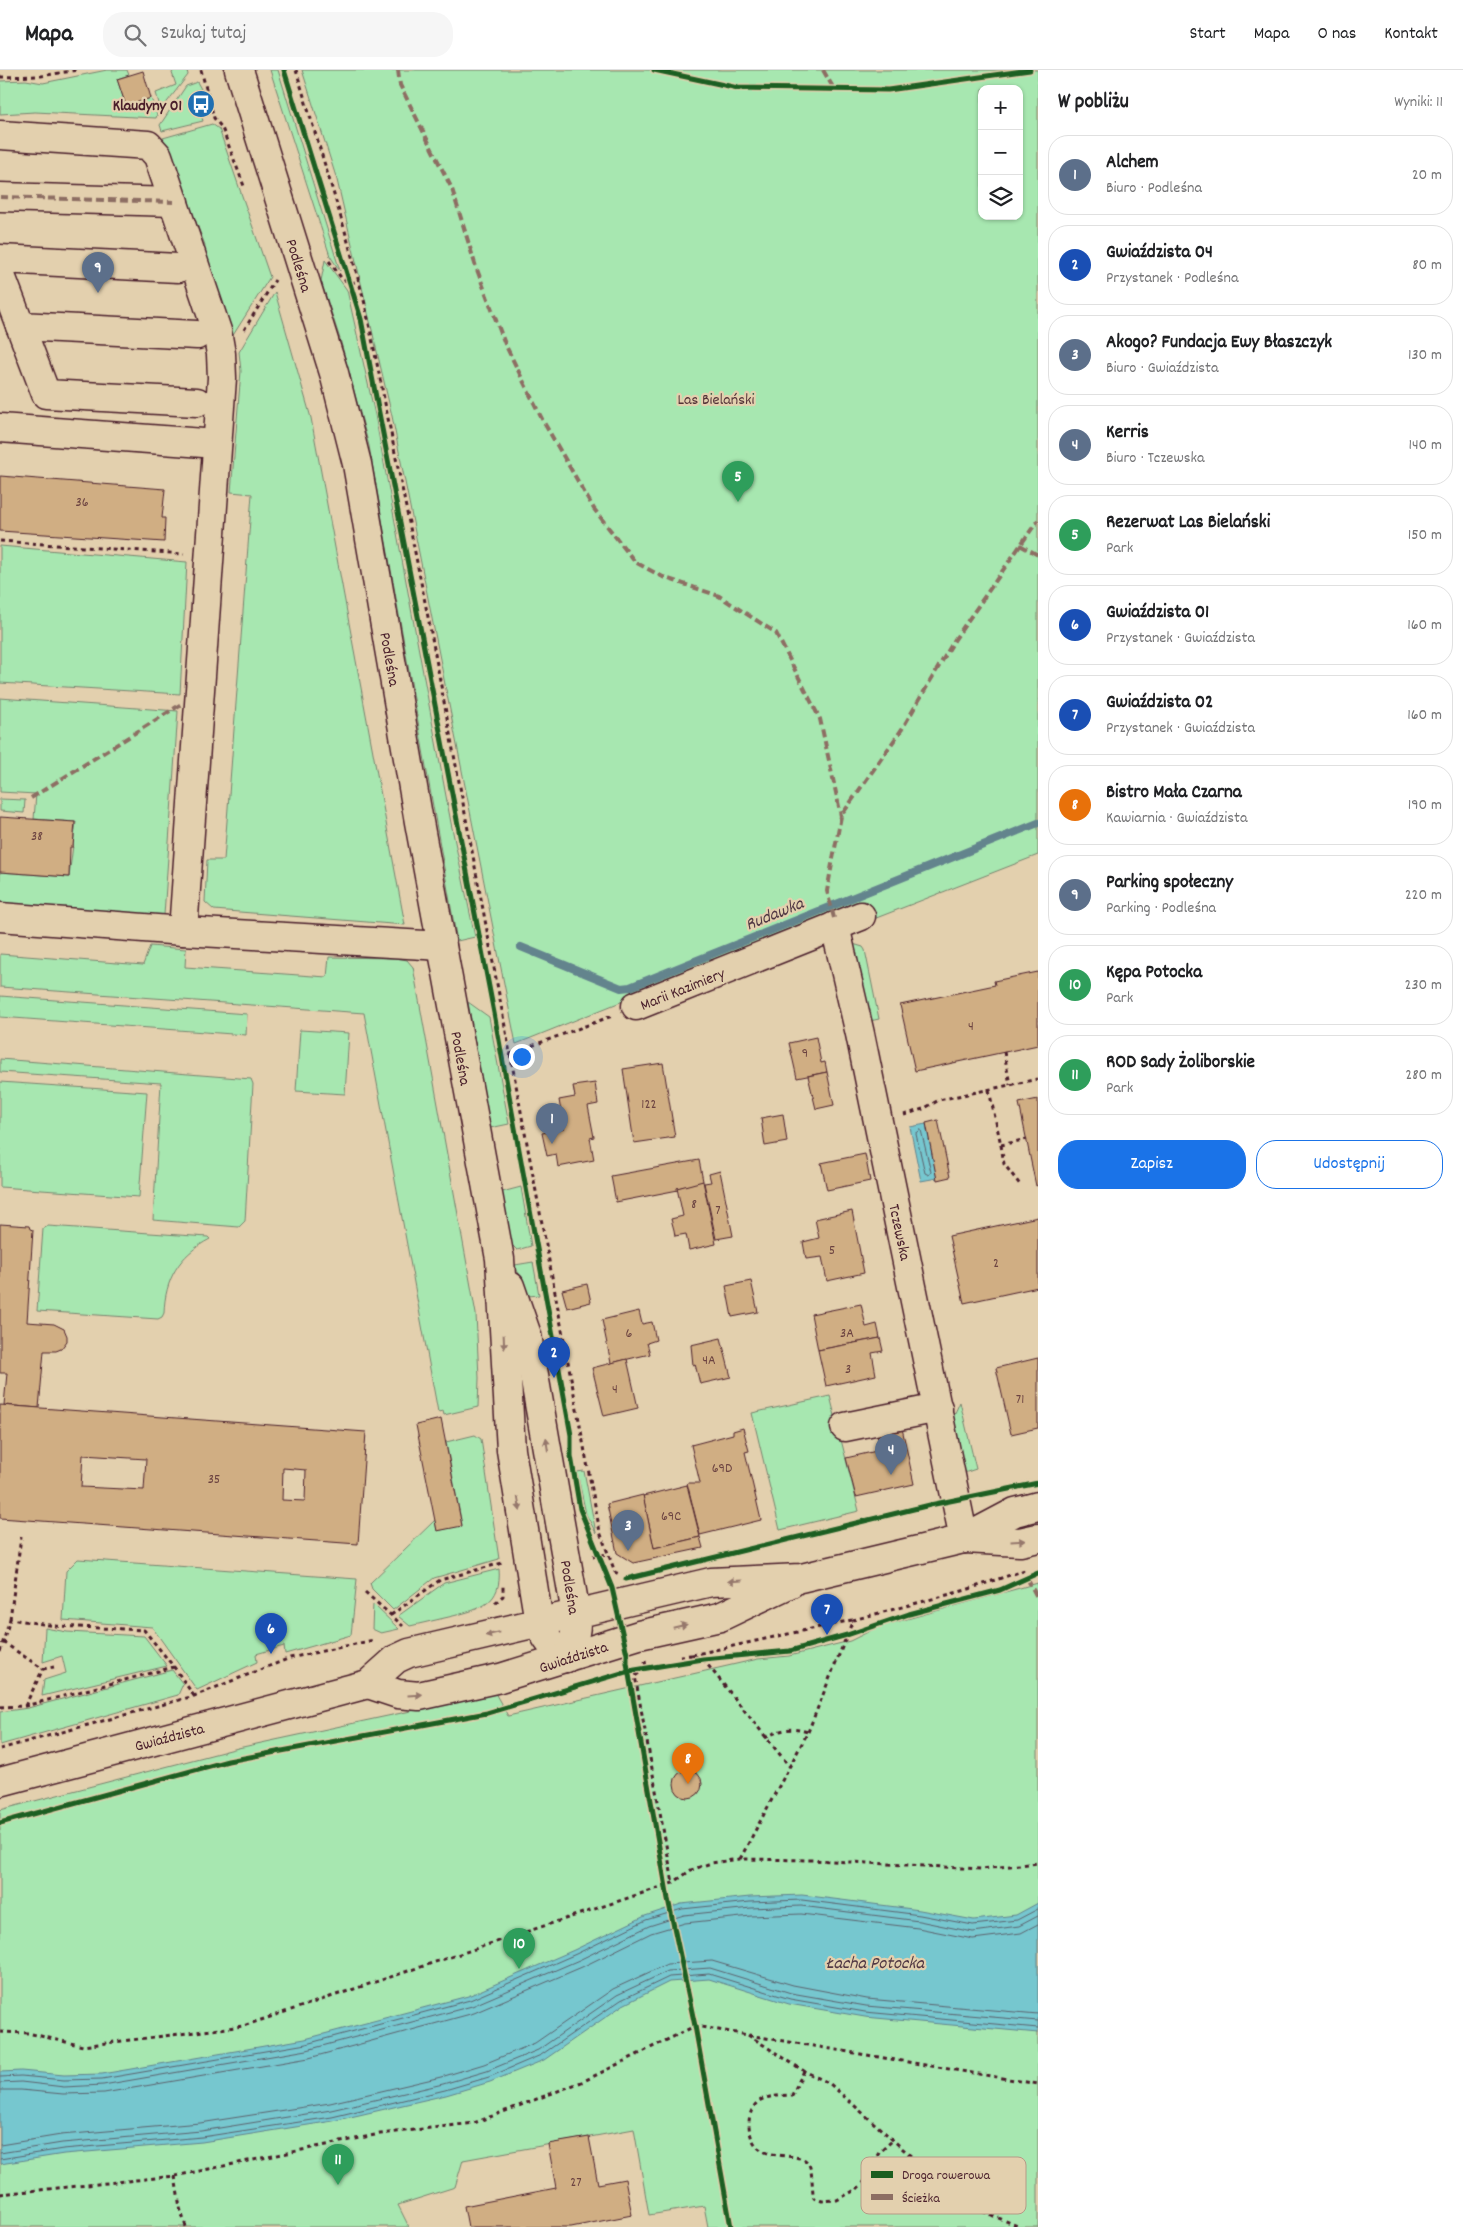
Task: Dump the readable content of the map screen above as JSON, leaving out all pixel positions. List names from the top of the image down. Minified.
{"streets":{"street":["Podleśna","Marii Kazimiery","Tczewska","Gwiaździsta"]},"crossings":[["Podleśna","Gwiaździsta"],["Marii Kazimiery","Tczewska"],["Tczewska","Gwiaździsta"]],"water":["Rudawka","Łacha Potocka"],"parks":["Las Bielański"],"places":{"bus stop":["Klaudyny 01"]},"house_numbers":["36","38","4","9","122","8","7","5","2","6","3A","4A","3","4","71","69D","35","69C","27"],"legend":["Droga rowerowa","Ścieżka"],"page":{"header":"Mapa","search":"Szukaj tutaj","nav":["Start","Mapa","O nas","Kontakt"],"heading":["W pobliżu","Wyniki: 11"],"map_buttons":["+","−"],"list":[{"mark":"1","name":"Alchem","note":"Biuro · Podleśna","value":"20 m"},{"mark":"2","name":"Gwiaździsta 04","note":"Przystanek · Podleśna","value":"80 m"},{"mark":"3","name":"Akogo? Fundacja Ewy Błaszczyk","note":"Biuro · Gwiaździsta","value":"130 m"},{"mark":"4","name":"Kerris","note":"Biuro · Tczewska","value":"140 m"},{"mark":"5","name":"Rezerwat Las Bielański","note":"Park","value":"150 m"},{"mark":"6","name":"Gwiaździsta 01","note":"Przystanek · Gwiaździsta","value":"160 m"},{"mark":"7","name":"Gwiaździsta 02","note":"Przystanek · Gwiaździsta","value":"160 m"},{"mark":"8","name":"Bistro Mała Czarna","note":"Kawiarnia · Gwiaździsta","value":"190 m"},{"mark":"9","name":"Parking społeczny","note":"Parking · Podleśna","value":"220 m"},{"mark":"10","name":"Kępa Potocka","note":"Park","value":"230 m"},{"mark":"11","name":"ROD Sady Żoliborskie","note":"Park","value":"280 m"}],"pins":["9","5","1","2","4","3","7","6","8","10","11"],"buttons":["Zapisz","Udostępnij"]}}
